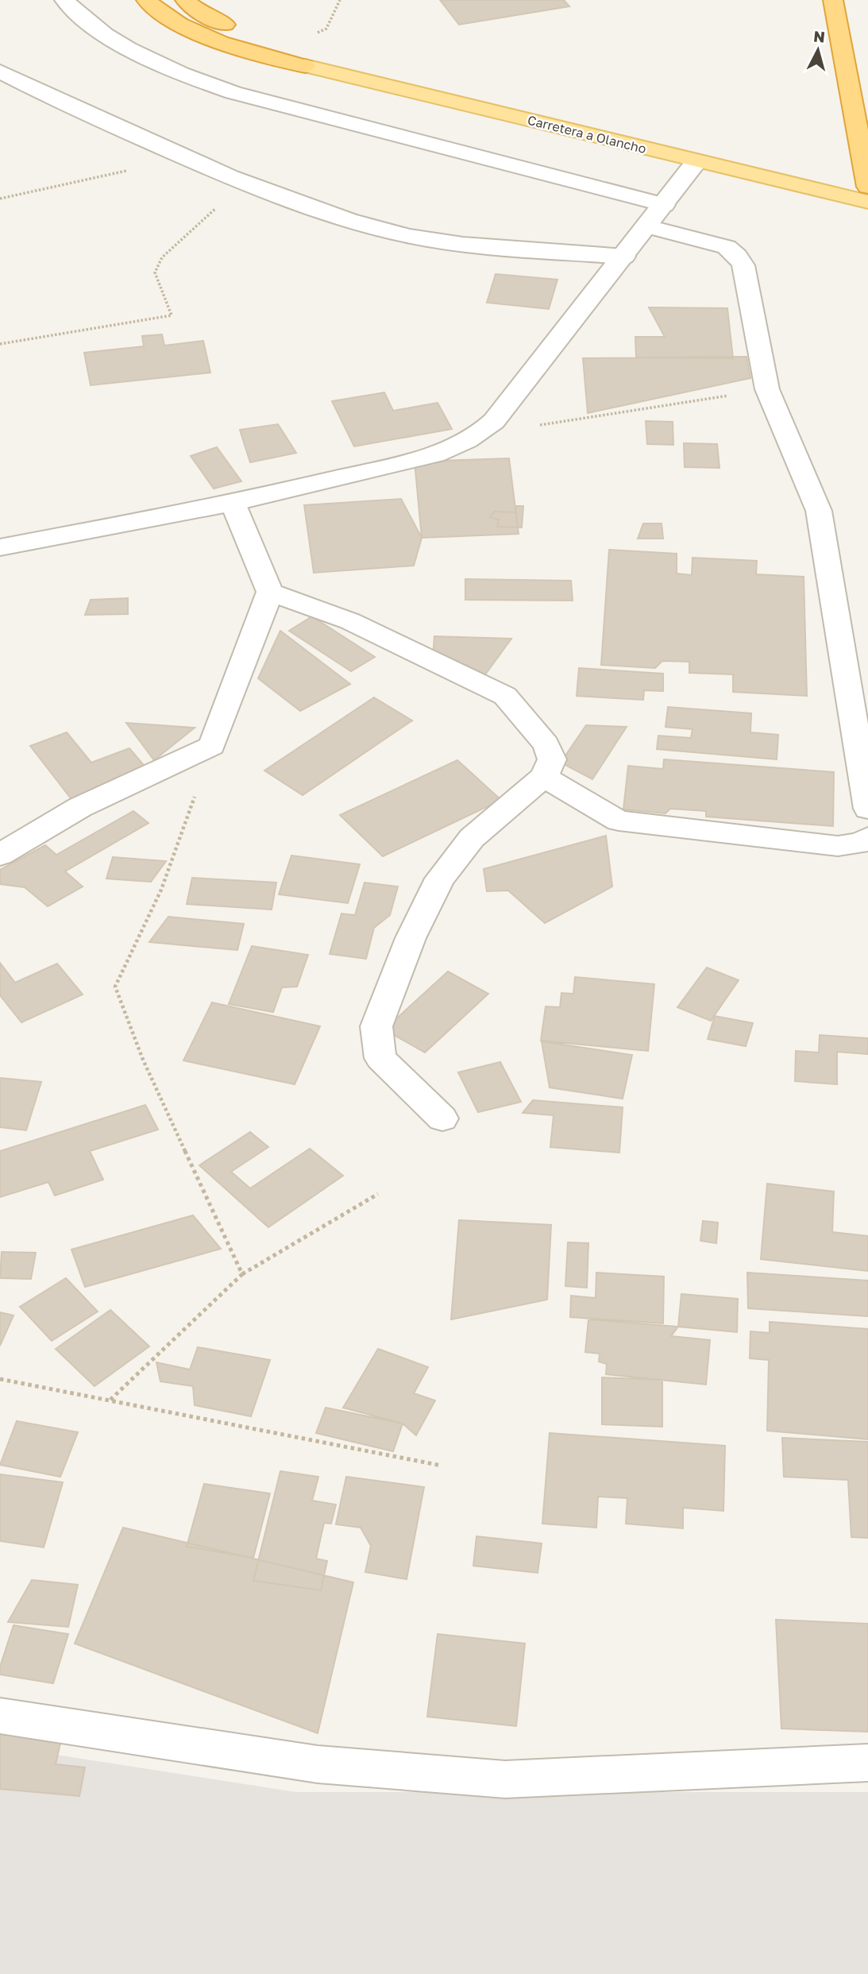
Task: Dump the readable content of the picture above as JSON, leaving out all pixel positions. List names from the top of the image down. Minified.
{"streets":{"main road":["Carretera a Olancho"]},"north":"top"}
